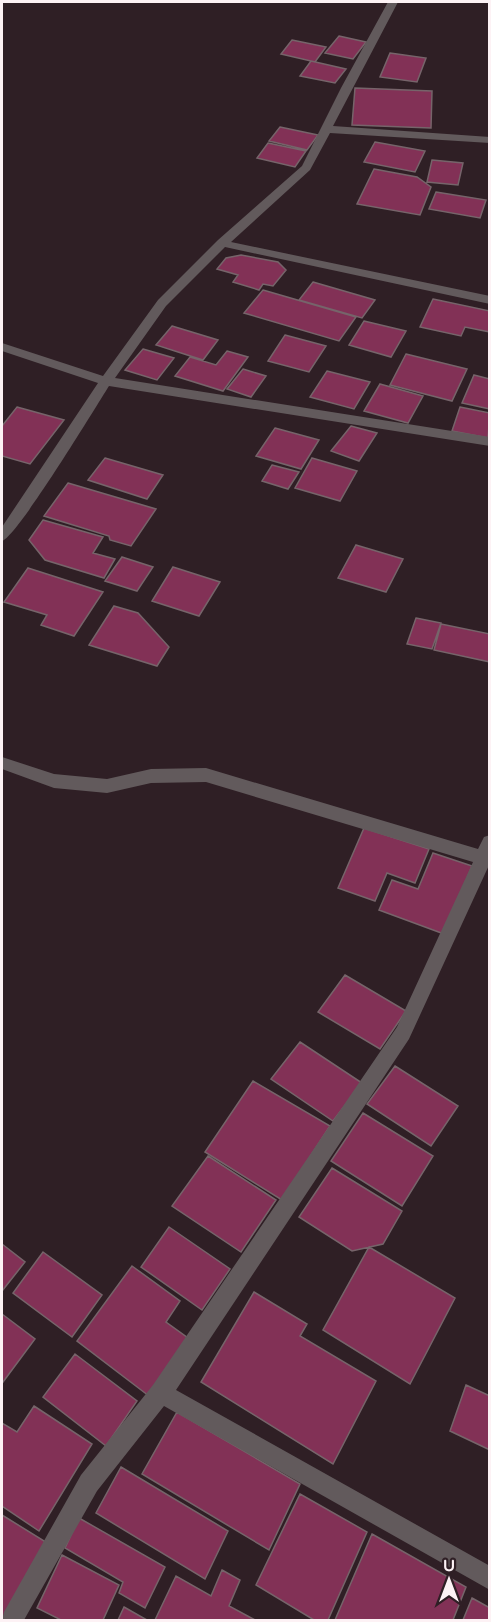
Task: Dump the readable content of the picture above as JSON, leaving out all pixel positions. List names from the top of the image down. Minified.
{"north":"top"}
